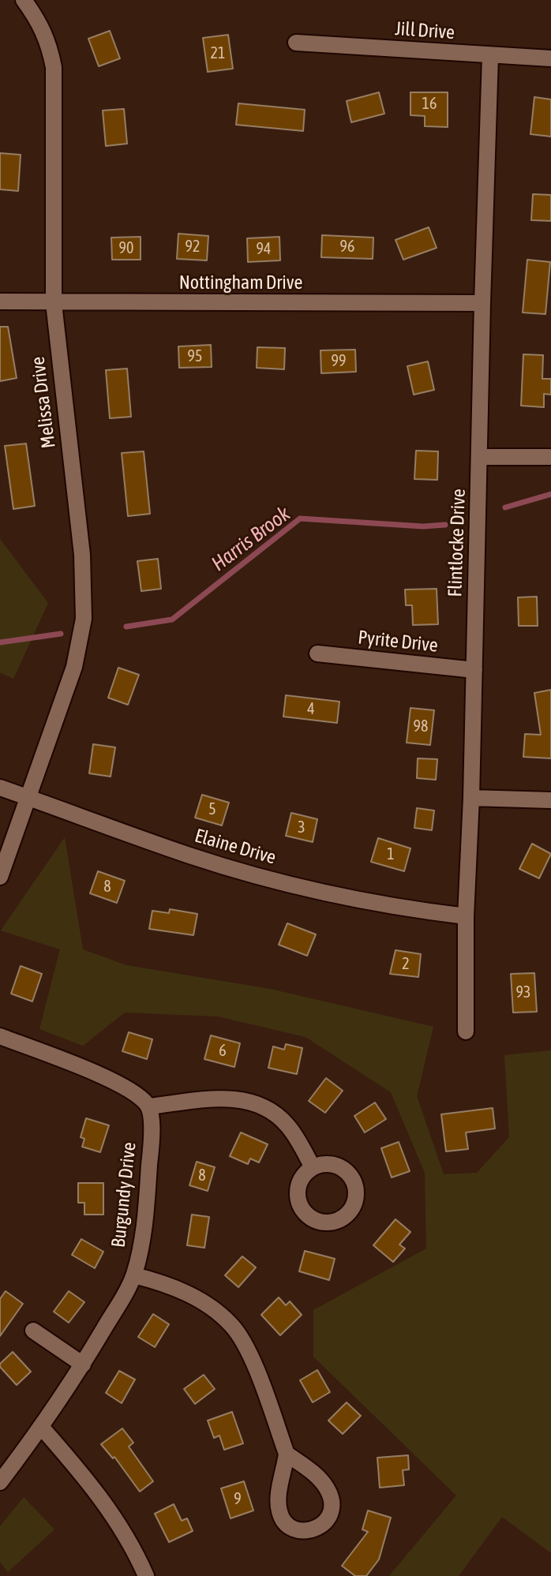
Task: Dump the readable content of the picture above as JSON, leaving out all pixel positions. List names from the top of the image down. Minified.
{"streets":{"street":["Jill Drive","Nottingham Drive","Melissa Drive","Flintlocke Drive","Pyrite Drive","Elaine Drive","Burgundy Drive"]},"crossings":[["Jill Drive","Flintlocke Drive"],["Nottingham Drive","Melissa Drive"],["Nottingham Drive","Flintlocke Drive"],["Melissa Drive","Elaine Drive"],["Flintlocke Drive","Pyrite Drive"],["Flintlocke Drive","Elaine Drive"]],"water":["Harris Brook"],"house_numbers":["21","16","92","96","90","94","95","99","4","98","5","3","1","8","2","93","6","8","9"]}
